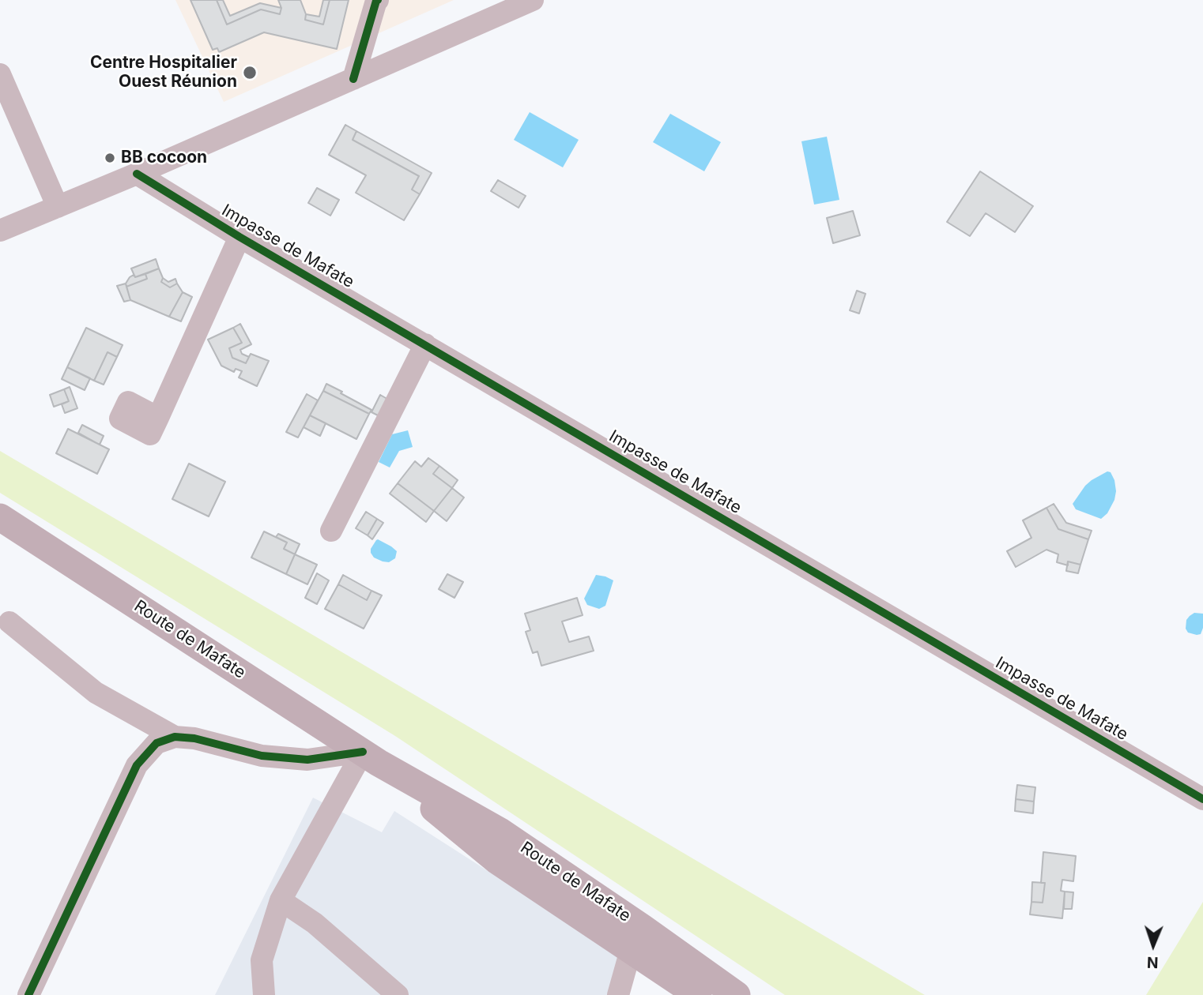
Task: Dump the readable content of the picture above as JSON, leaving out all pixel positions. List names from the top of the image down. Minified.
{"streets":{"main road":["Route de Mafate"],"street":["Impasse de Mafate"]},"places":["Centre Hospitalier Ouest Réunion","BB cocoon"],"north":"bottom"}
